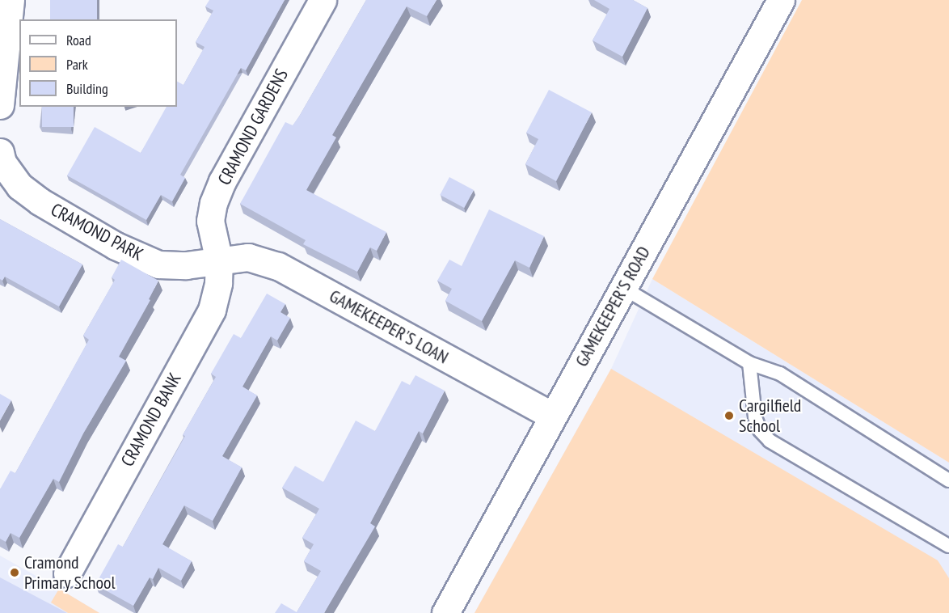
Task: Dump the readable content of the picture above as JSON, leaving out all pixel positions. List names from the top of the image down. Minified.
{"streets":{"street":["CRAMOND GARDENS","CRAMOND PARK","GAMEKEEPER'S ROAD","GAMEKEEPER'S LOAN","CRAMOND BANK"]},"crossings":[["CRAMOND GARDENS","CRAMOND PARK"],["CRAMOND GARDENS","GAMEKEEPER'S LOAN"],["CRAMOND GARDENS","CRAMOND BANK"],["CRAMOND PARK","GAMEKEEPER'S LOAN"],["CRAMOND PARK","CRAMOND BANK"],["GAMEKEEPER'S ROAD","GAMEKEEPER'S LOAN"],["GAMEKEEPER'S LOAN","CRAMOND BANK"]],"places":["Cargilfield School","Cramond Primary School"],"legend":["Road","Park","Building"]}
